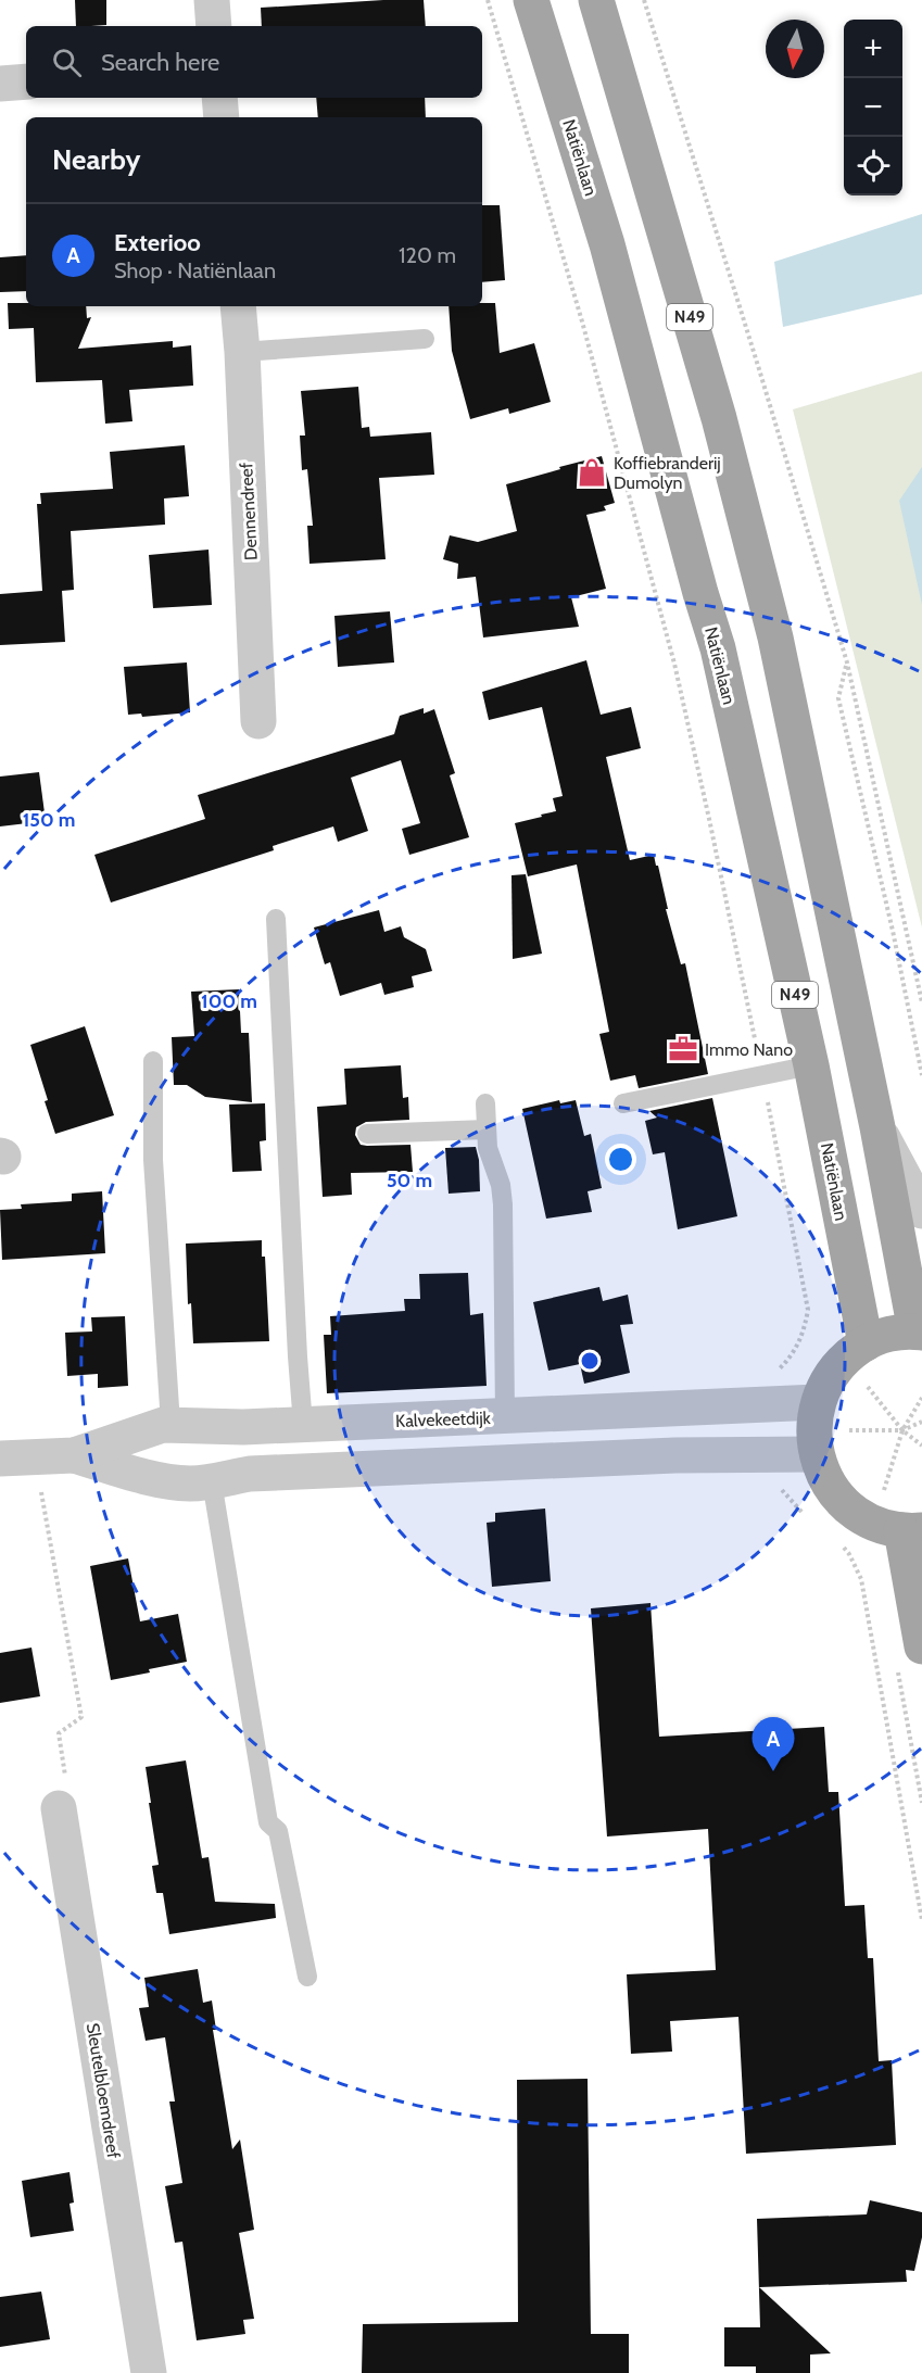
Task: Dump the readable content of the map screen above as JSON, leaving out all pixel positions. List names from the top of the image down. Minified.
{"streets":{"main road":["Natiënlaan","N49"],"street":["Dennendreef","Kalvekeetdijk","Sleutelbloemdreef"]},"crossings":[["Natiënlaan","N49"],["N49","Kalvekeetdijk"]],"places":{"shop":["Koffiebranderij Dumolyn"],"office":["Immo Nano"]},"north":"bottom","page":{"map_buttons":["+","−"],"search":"Search here","heading":"Nearby","list":[{"mark":"A","name":"Exterioo","note":"Shop · Natiënlaan","value":"120 m"}],"pins":"A"},"rings":["150 m","100 m","50 m"]}
